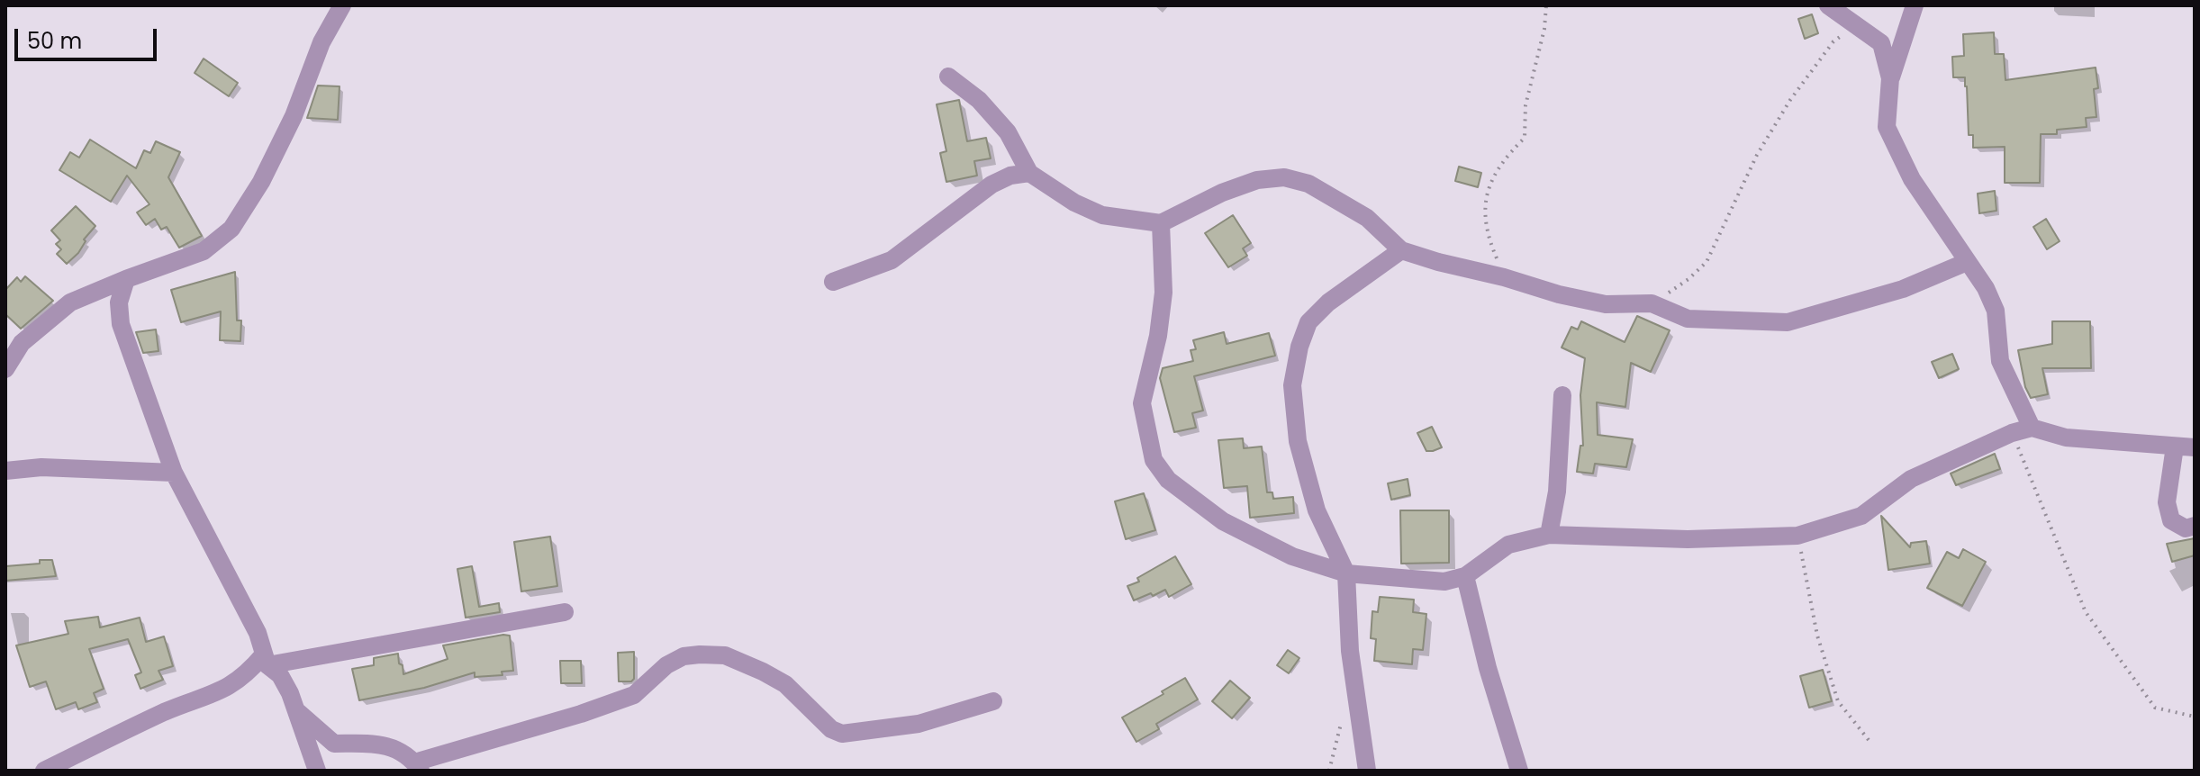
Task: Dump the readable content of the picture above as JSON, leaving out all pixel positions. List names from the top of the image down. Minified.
{"scale_bar":"50 m"}
